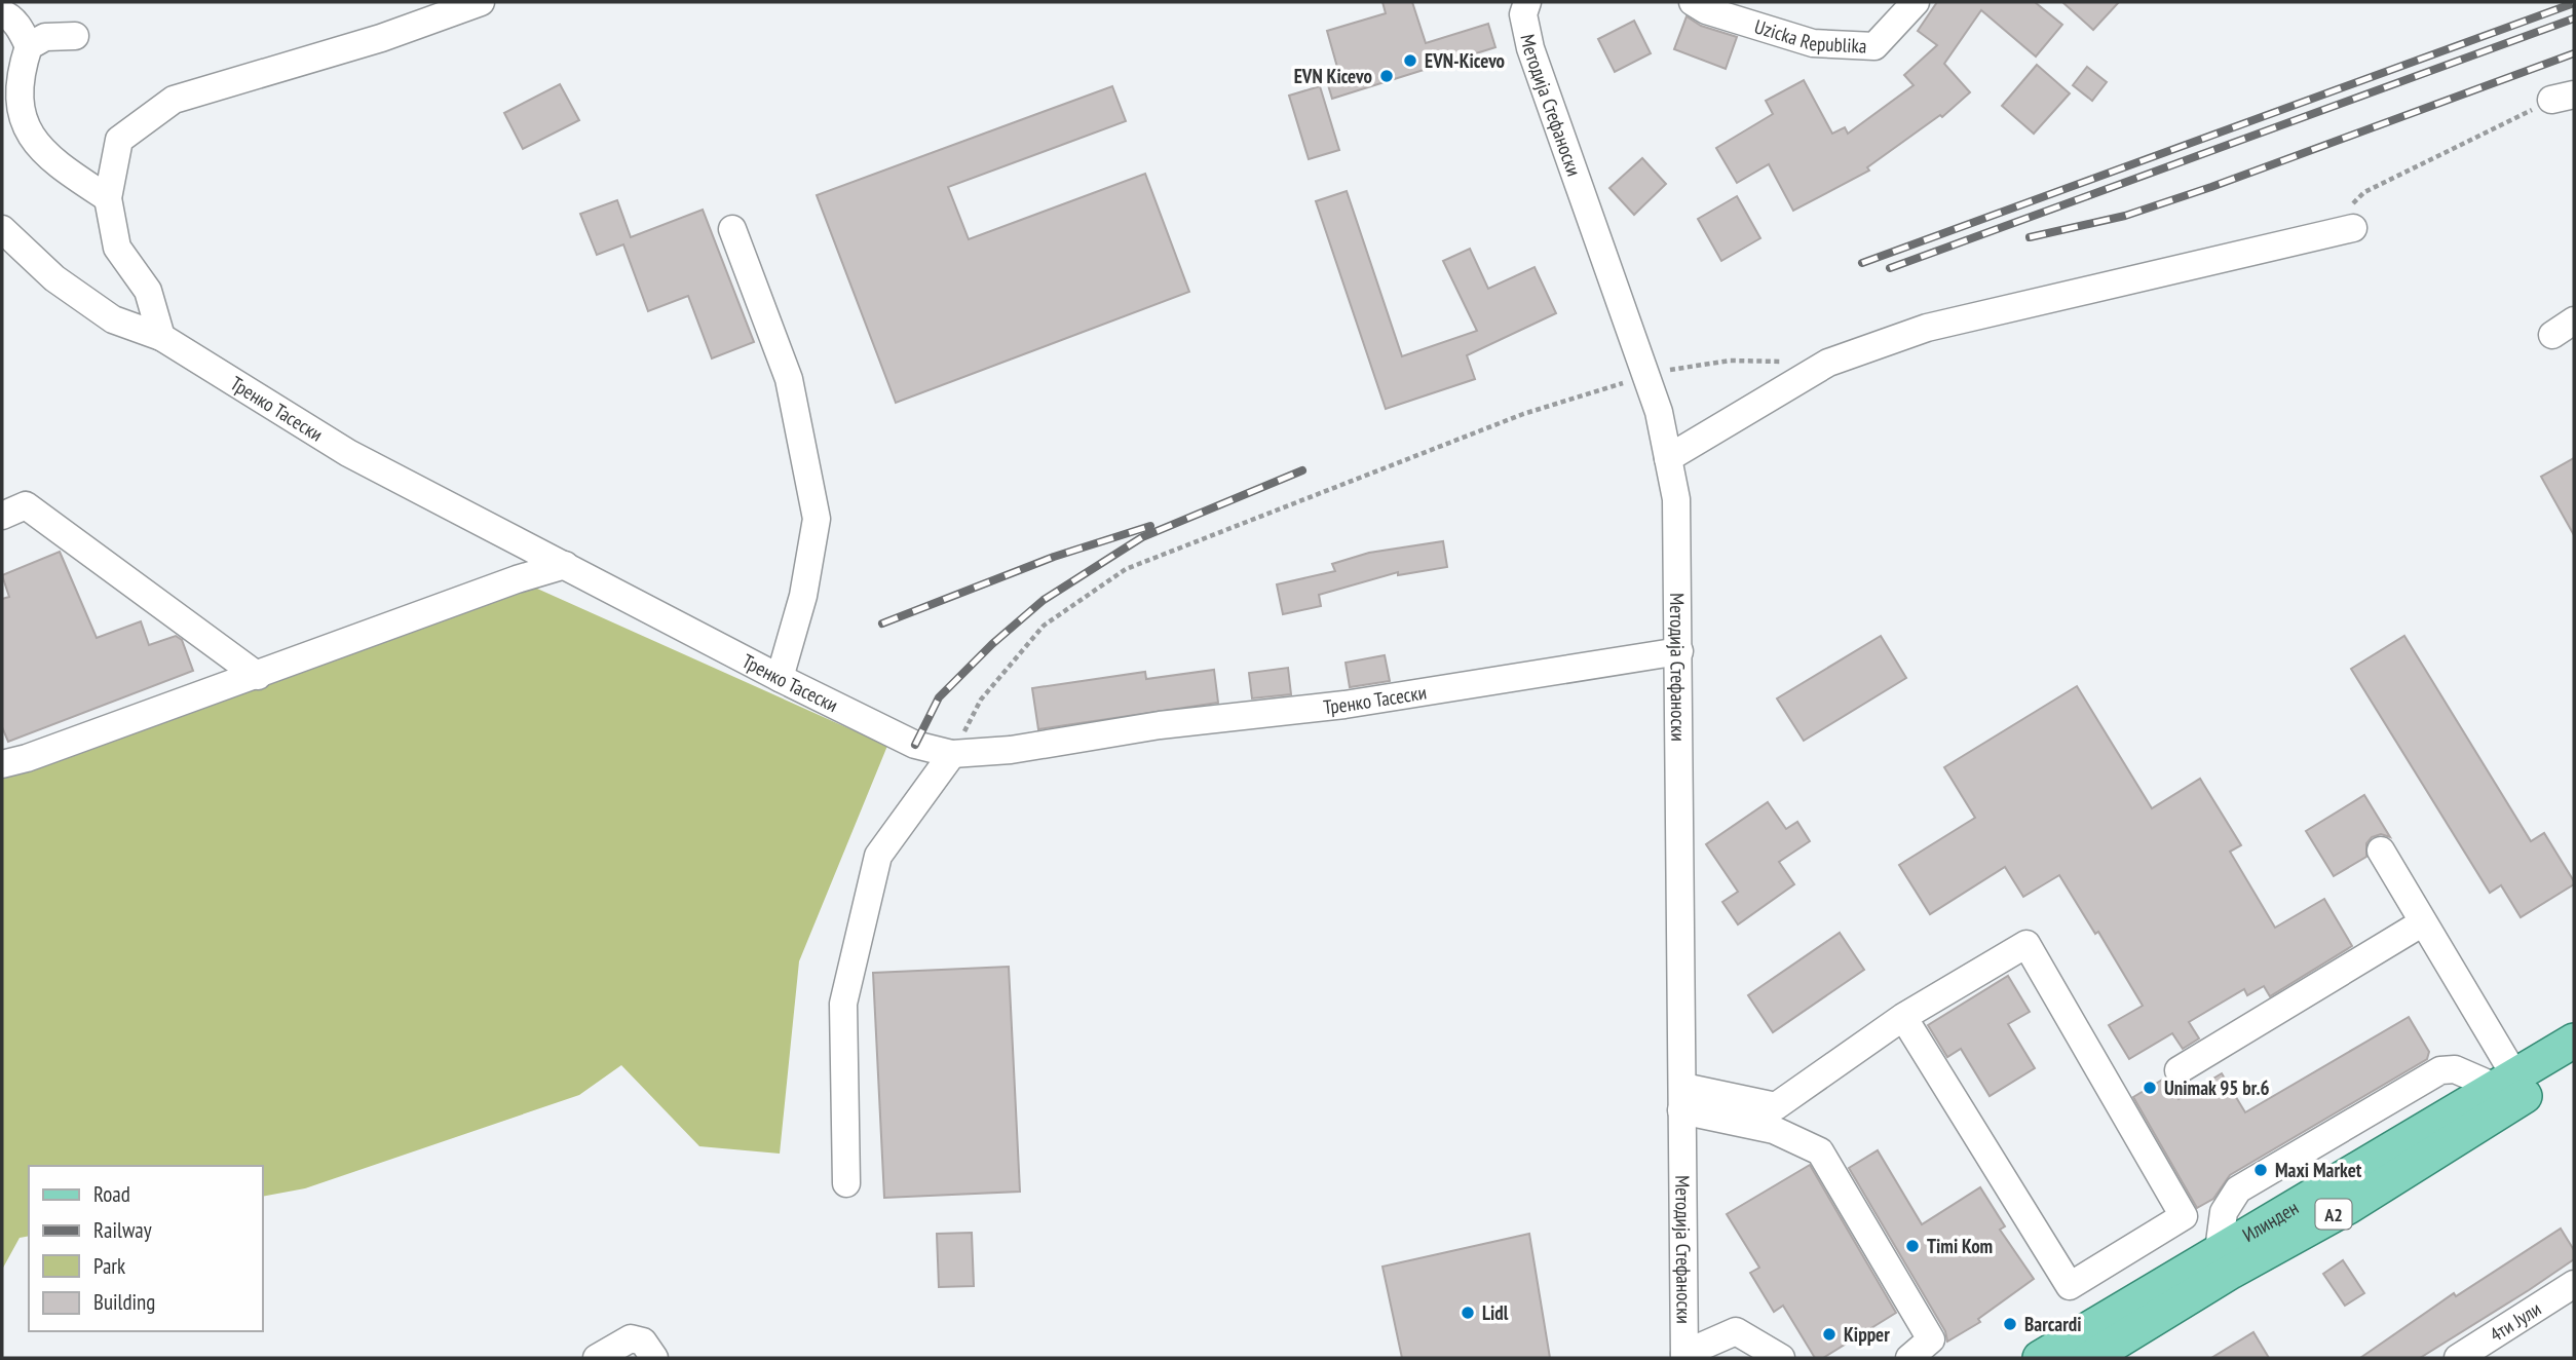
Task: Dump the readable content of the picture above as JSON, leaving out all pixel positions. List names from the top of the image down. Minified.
{"streets":{"main road":["A2","Илинден"],"street":["Uzicka Republika","Методија Стефаноски","Тренко Тасески","4ти Јули"]},"crossings":[["Методија Стефаноски","Тренко Тасески"]],"places":["EVN-Kicevo","EVN Kicevo","Unimak 95 br.6","Maxi Market","Timi Kom","Lidl","Barcardi","Kipper"],"legend":["Road","Railway","Park","Building"]}
